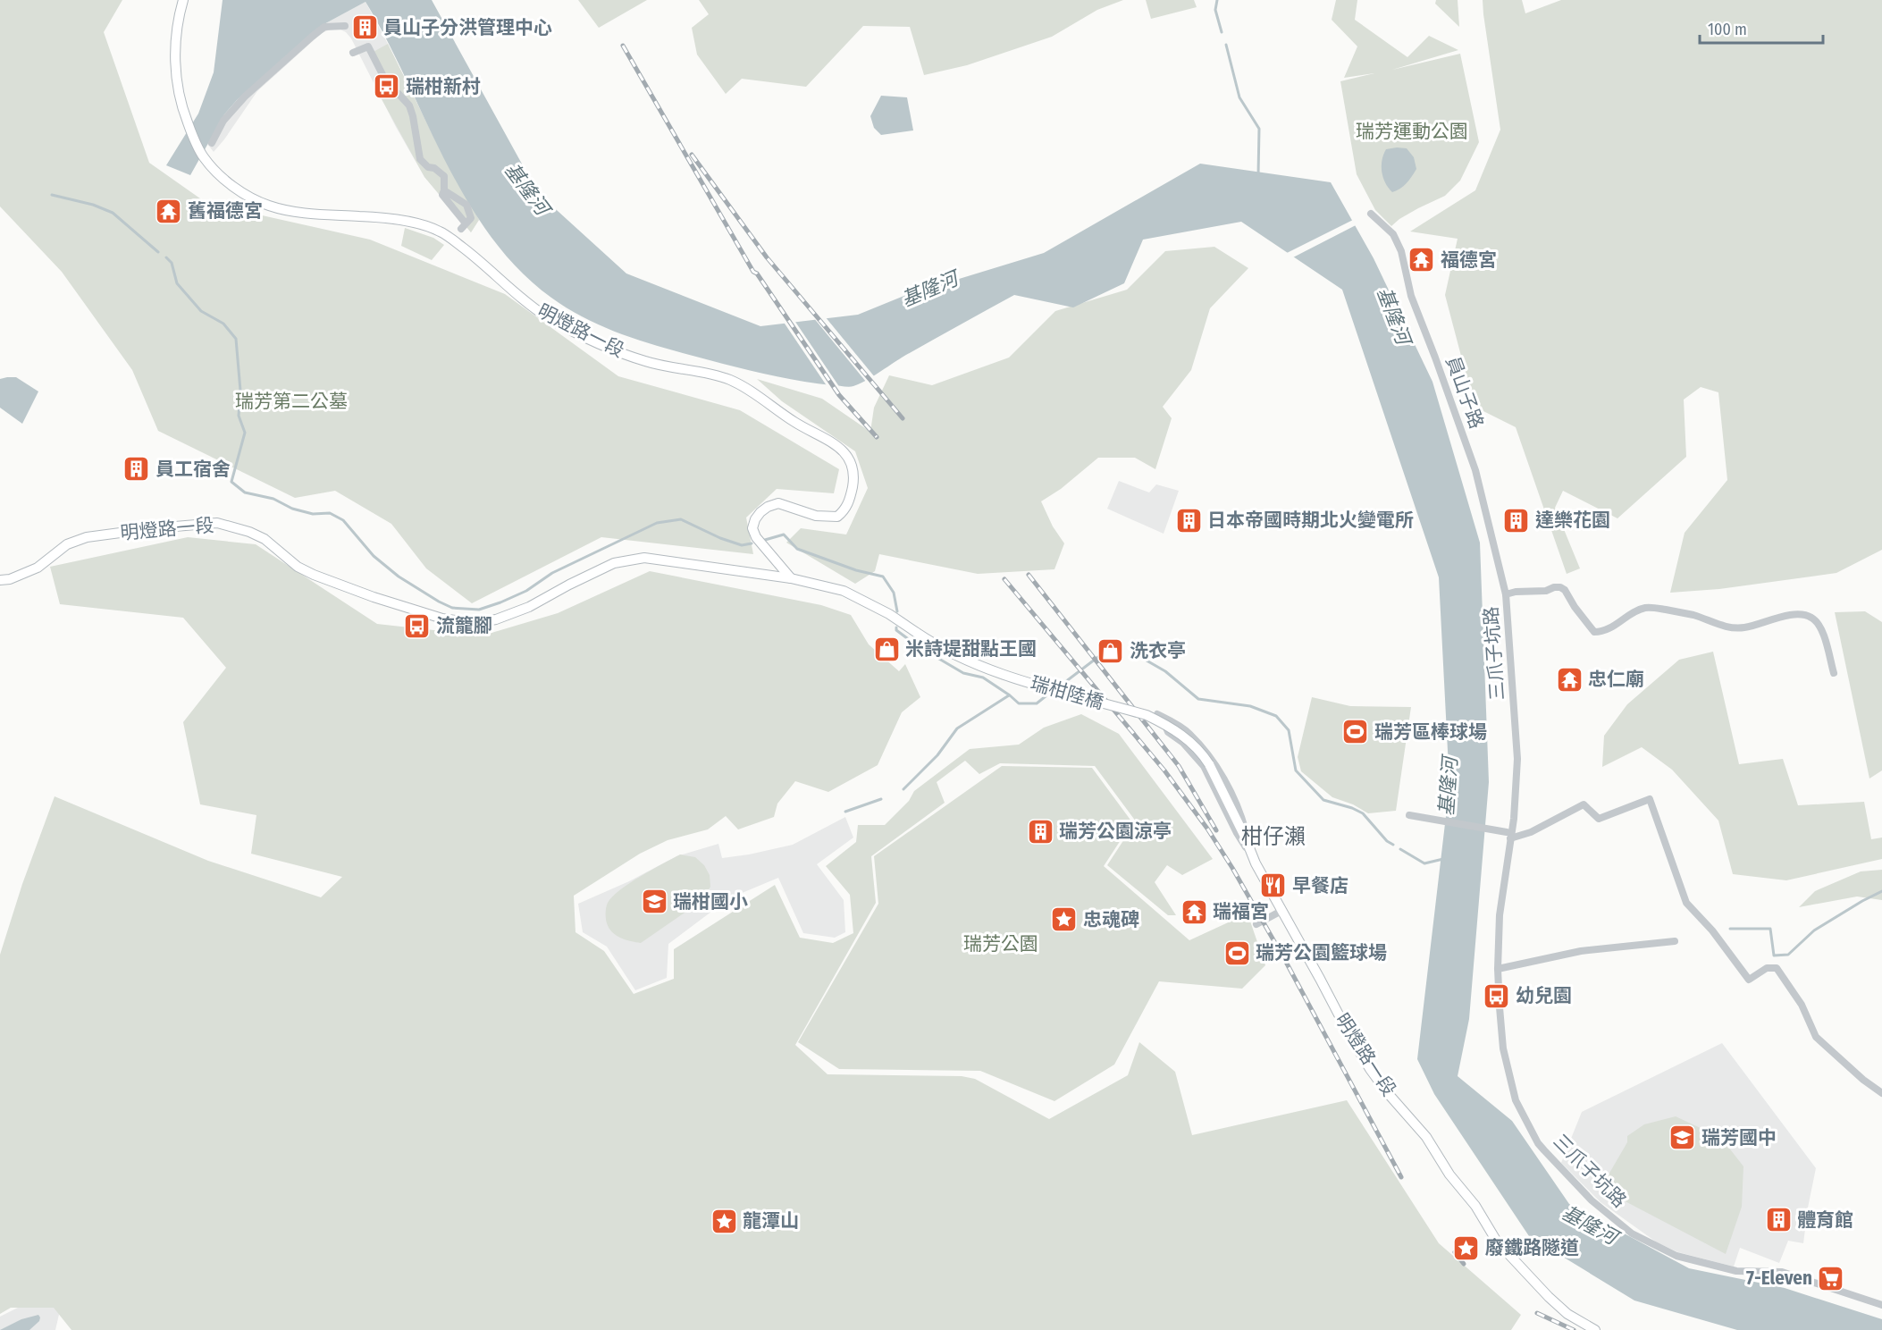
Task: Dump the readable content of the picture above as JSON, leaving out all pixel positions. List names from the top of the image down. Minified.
{"streets":{"main road":["明燈路一段","瑞柑陸橋"],"street":["員山子路","三爪子坑路"]},"crossings":[["明燈路一段","瑞柑陸橋"],["員山子路","三爪子坑路"]],"districts":["柑仔瀨"],"water":["基隆河"],"parks":["瑞芳運動公園","瑞芳第二公墓","瑞芳公園"],"places":{"building":["員山子分洪管理中心","員工宿舍","日本帝國時期北火變電所","達樂花園","瑞芳公園涼亭","體育館"],"bus stop":["瑞柑新村","流籠腳","幼兒園"],"temple":["舊福德宮","福德宮","忠仁廟","瑞福宮"],"shop":["米詩堤甜點王國","洗衣亭"],"sports":["瑞芳區棒球場","瑞芳公園籃球場"],"restaurant":["早餐店"],"school or university":["瑞柑國小","瑞芳國中"],"place":["忠魂碑","龍潭山","廢鐵路隧道"],"supermarket":["7-Eleven"]},"scale_bar":"100 m"}
